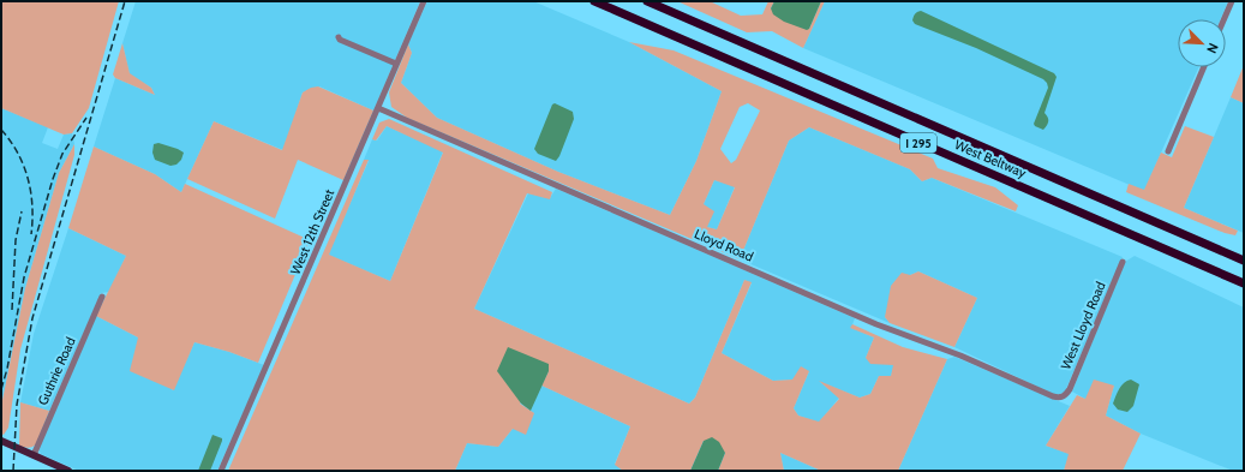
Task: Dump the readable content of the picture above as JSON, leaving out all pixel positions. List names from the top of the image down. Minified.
{"streets":{"highway":["I 295","West Beltway"],"street":["West 12th Street","Lloyd Road","West Lloyd Road","Guthrie Road"]},"crossings":[["West 12th Street","Lloyd Road"],["Lloyd Road","West Lloyd Road"]],"north":"bottom right"}
